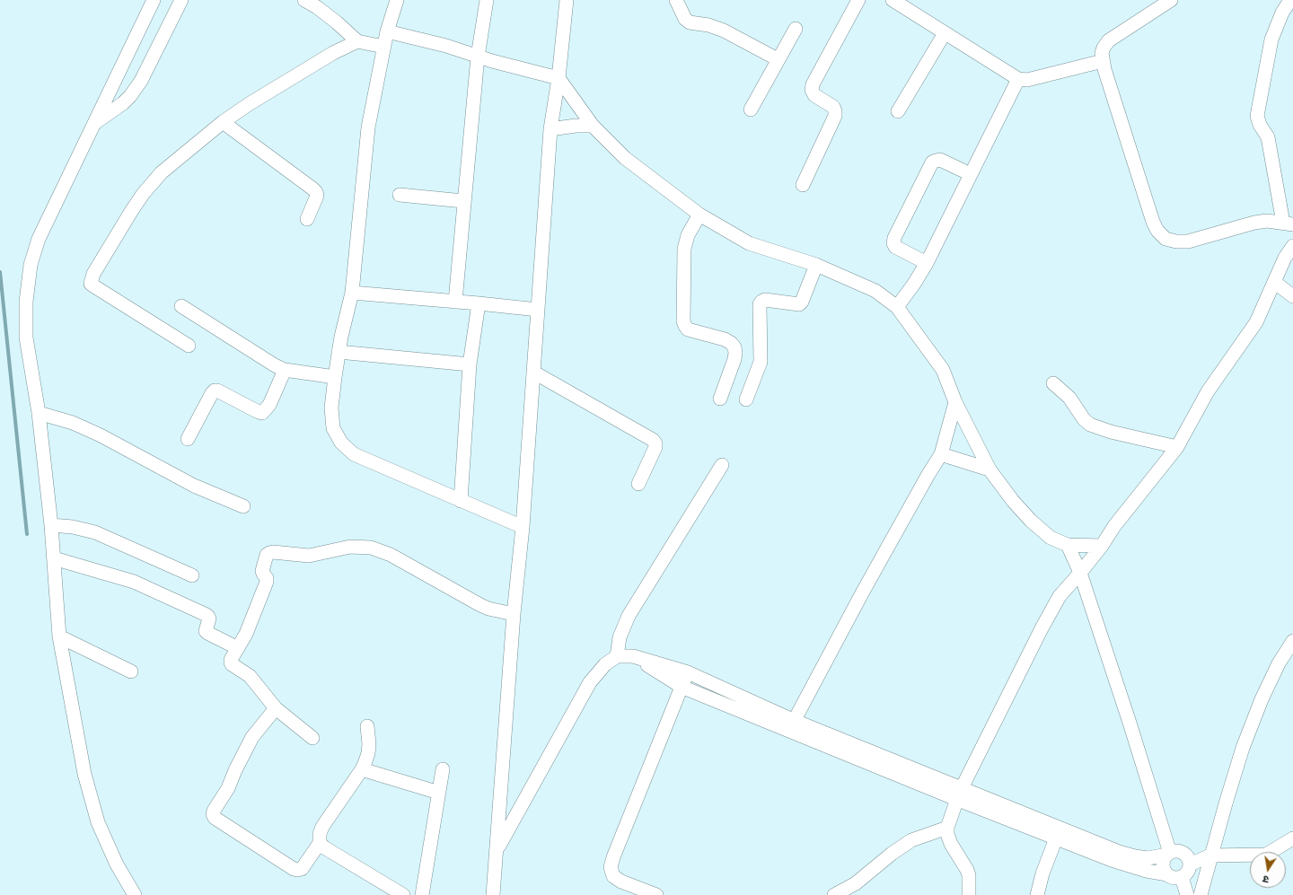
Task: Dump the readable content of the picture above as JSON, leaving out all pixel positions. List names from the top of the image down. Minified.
{"north":"bottom"}
